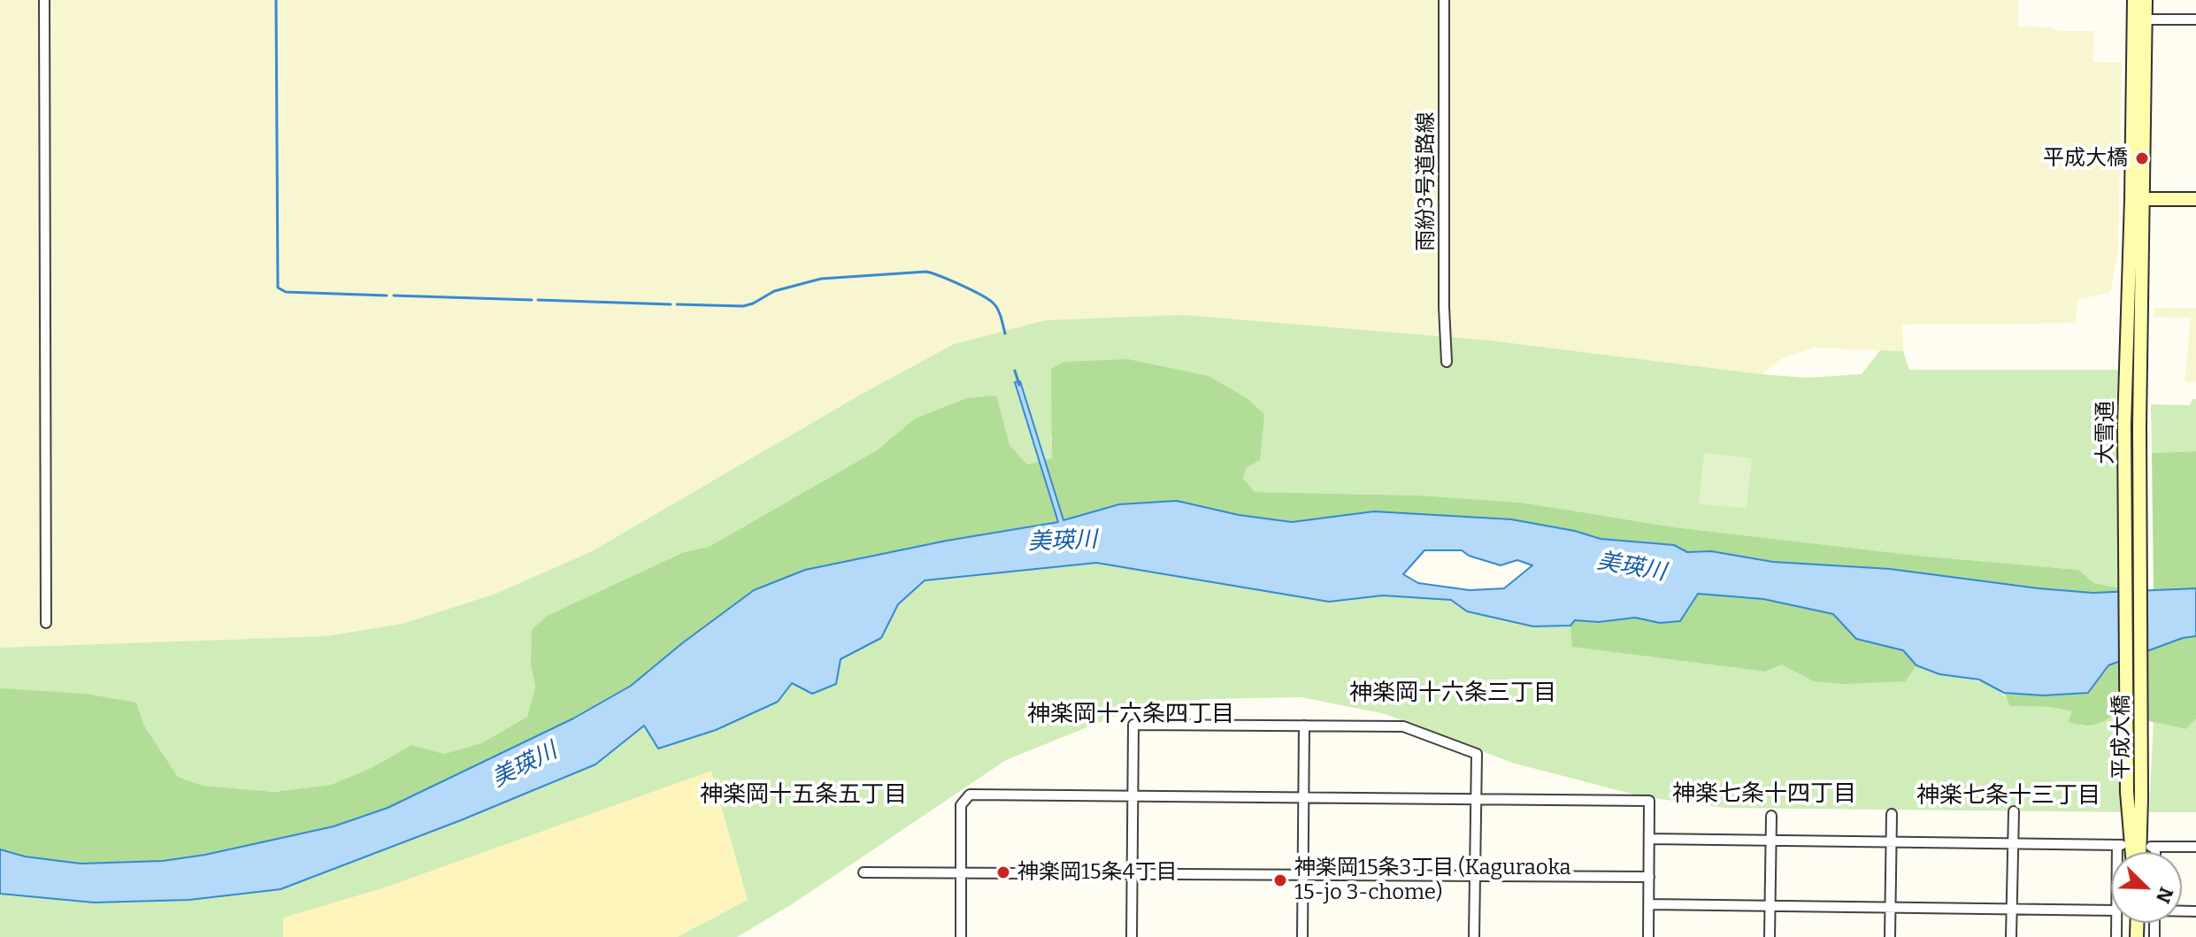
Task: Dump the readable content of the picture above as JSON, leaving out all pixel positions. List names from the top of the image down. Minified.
{"streets":{"street":["雨紛3号道路線","大雪通","平成大橋"]},"crossings":[["大雪通","平成大橋"]],"districts":["神楽岡十六条三丁目","神楽岡十六条四丁目","神楽七条十四丁目","神楽岡十五条五丁目","神楽七条十三丁目"],"water":["美瑛川"],"places":["平成大橋","神楽岡15条4丁目","神楽岡15条3丁目 (Kaguraoka 15-jo 3-chome)"],"north":"bottom right"}
